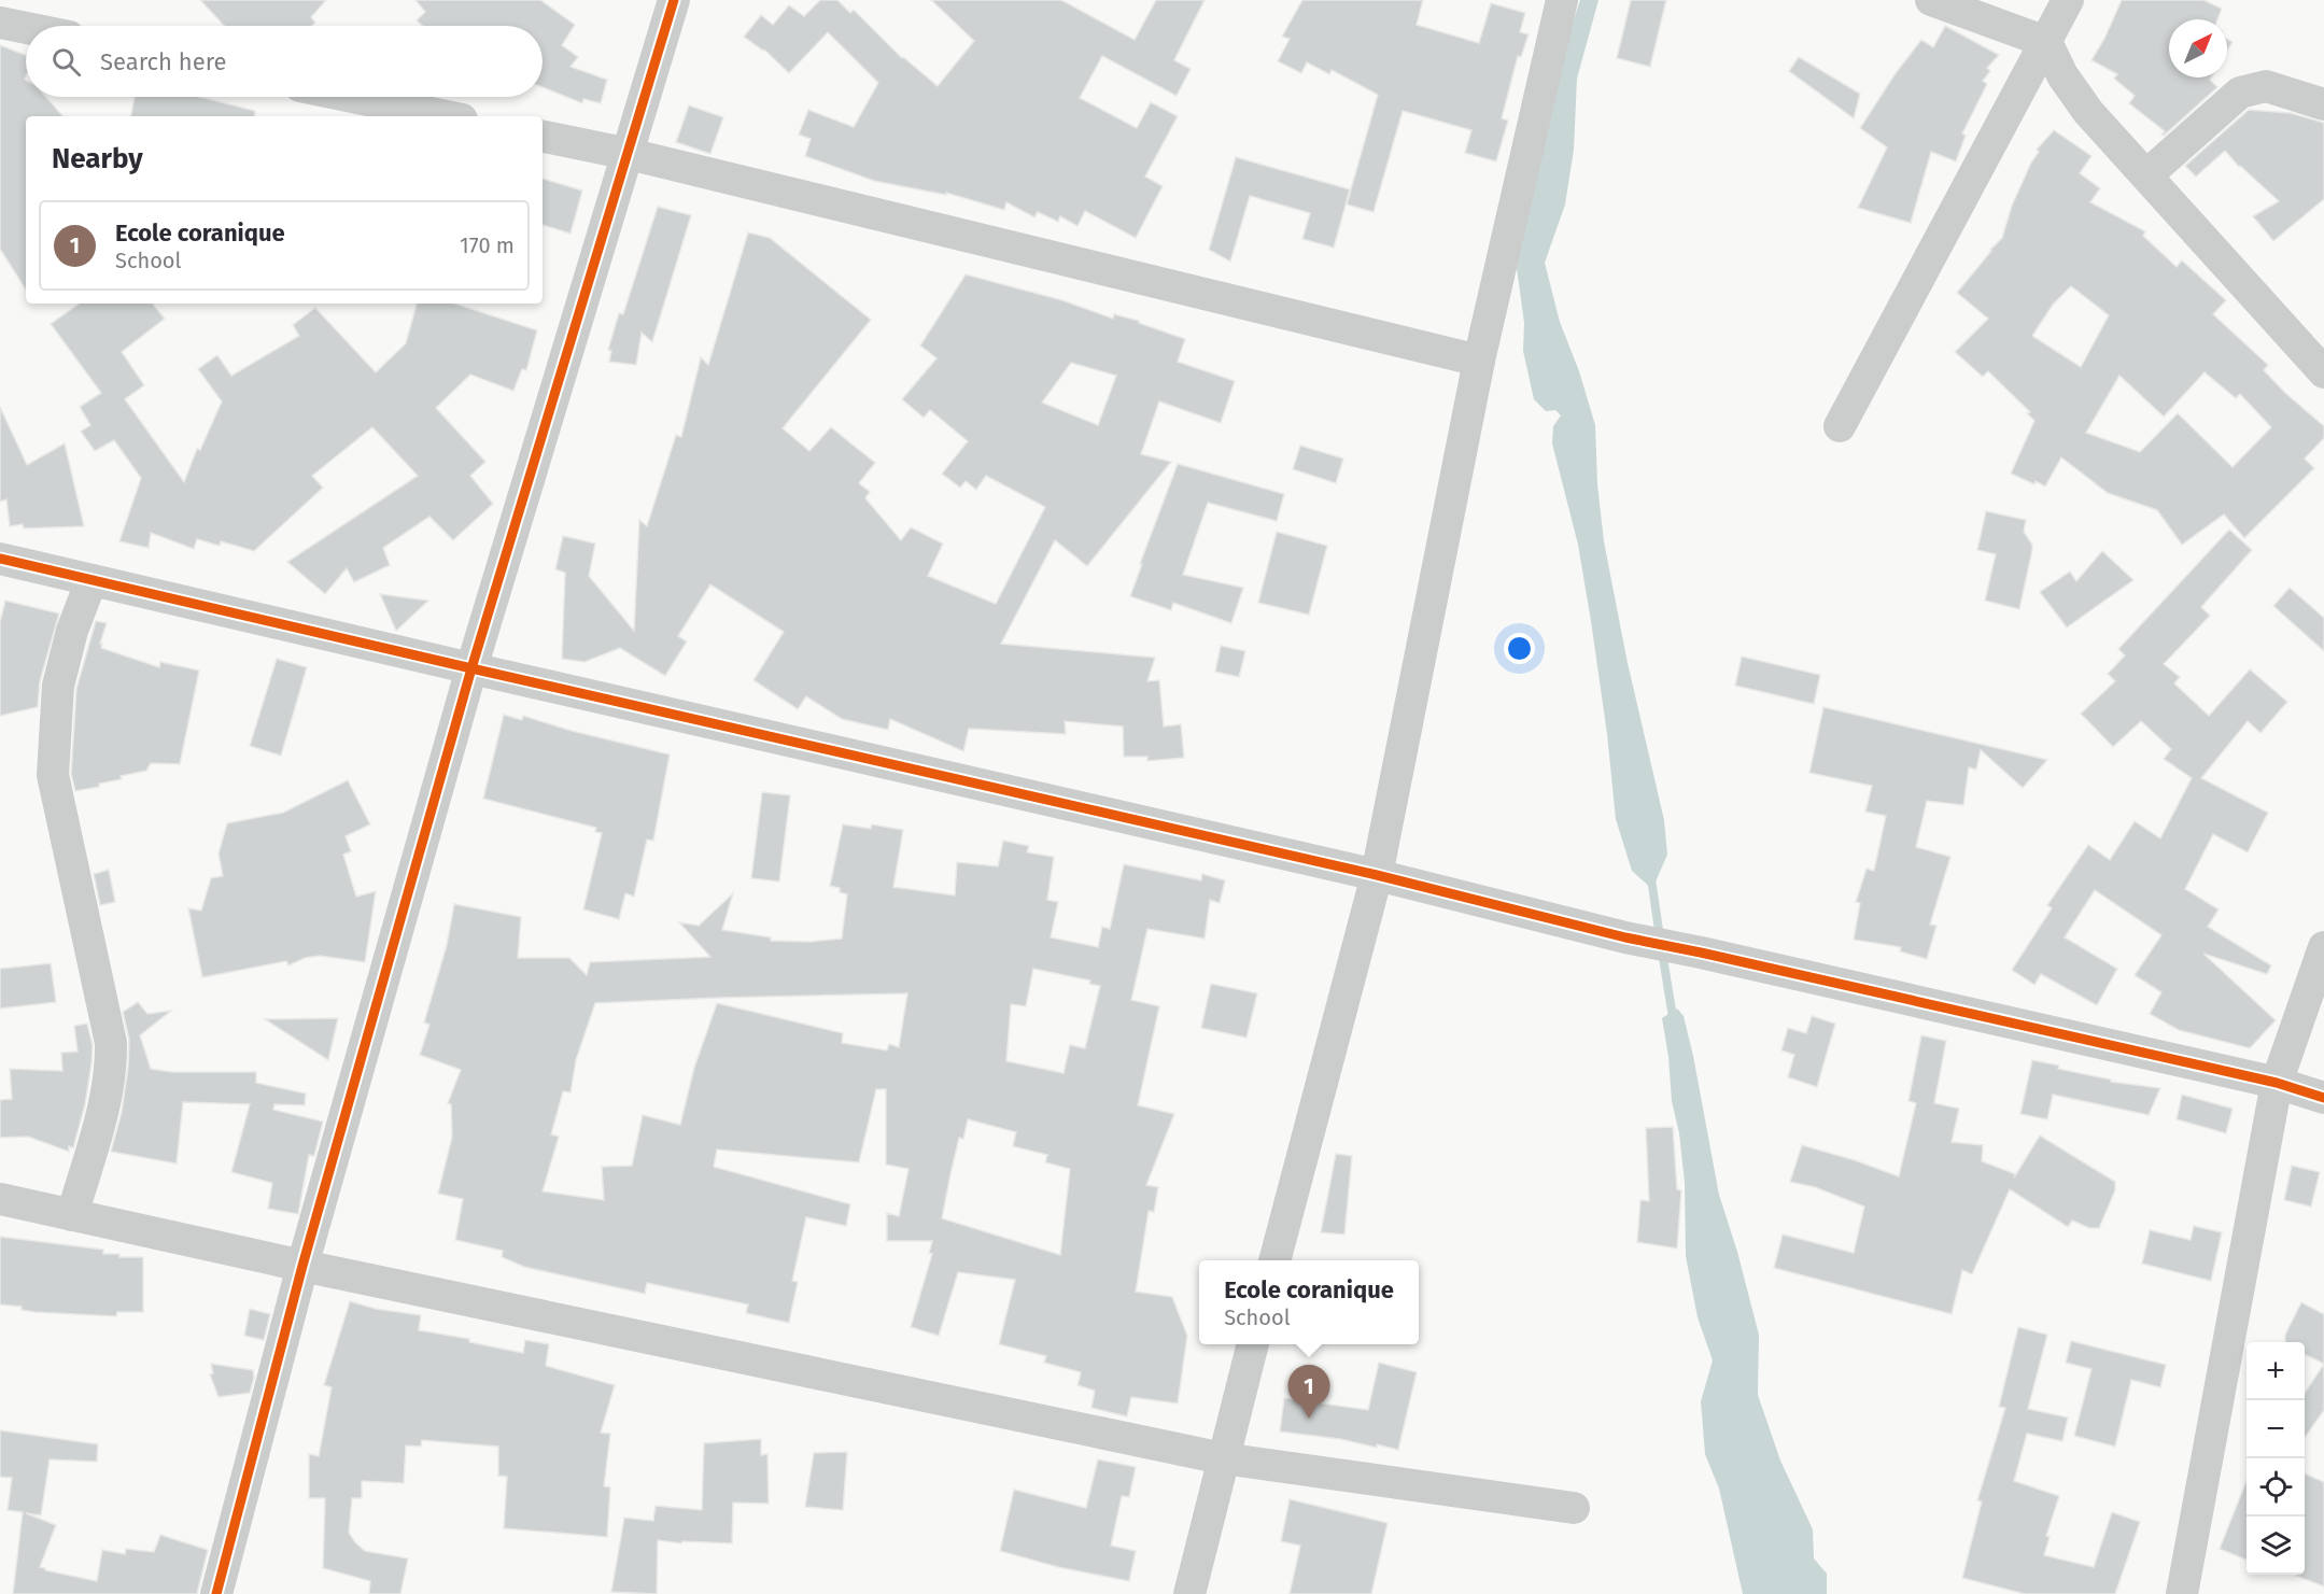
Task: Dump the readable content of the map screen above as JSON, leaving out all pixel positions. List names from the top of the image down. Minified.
{"north":"top right","page":{"search":"Search here","heading":"Nearby","list":[{"mark":"1","name":"Ecole coranique","note":"School","value":"170 m"}],"popup":["Ecole coranique","School"],"map_buttons":["+","−"],"pins":"1"}}
